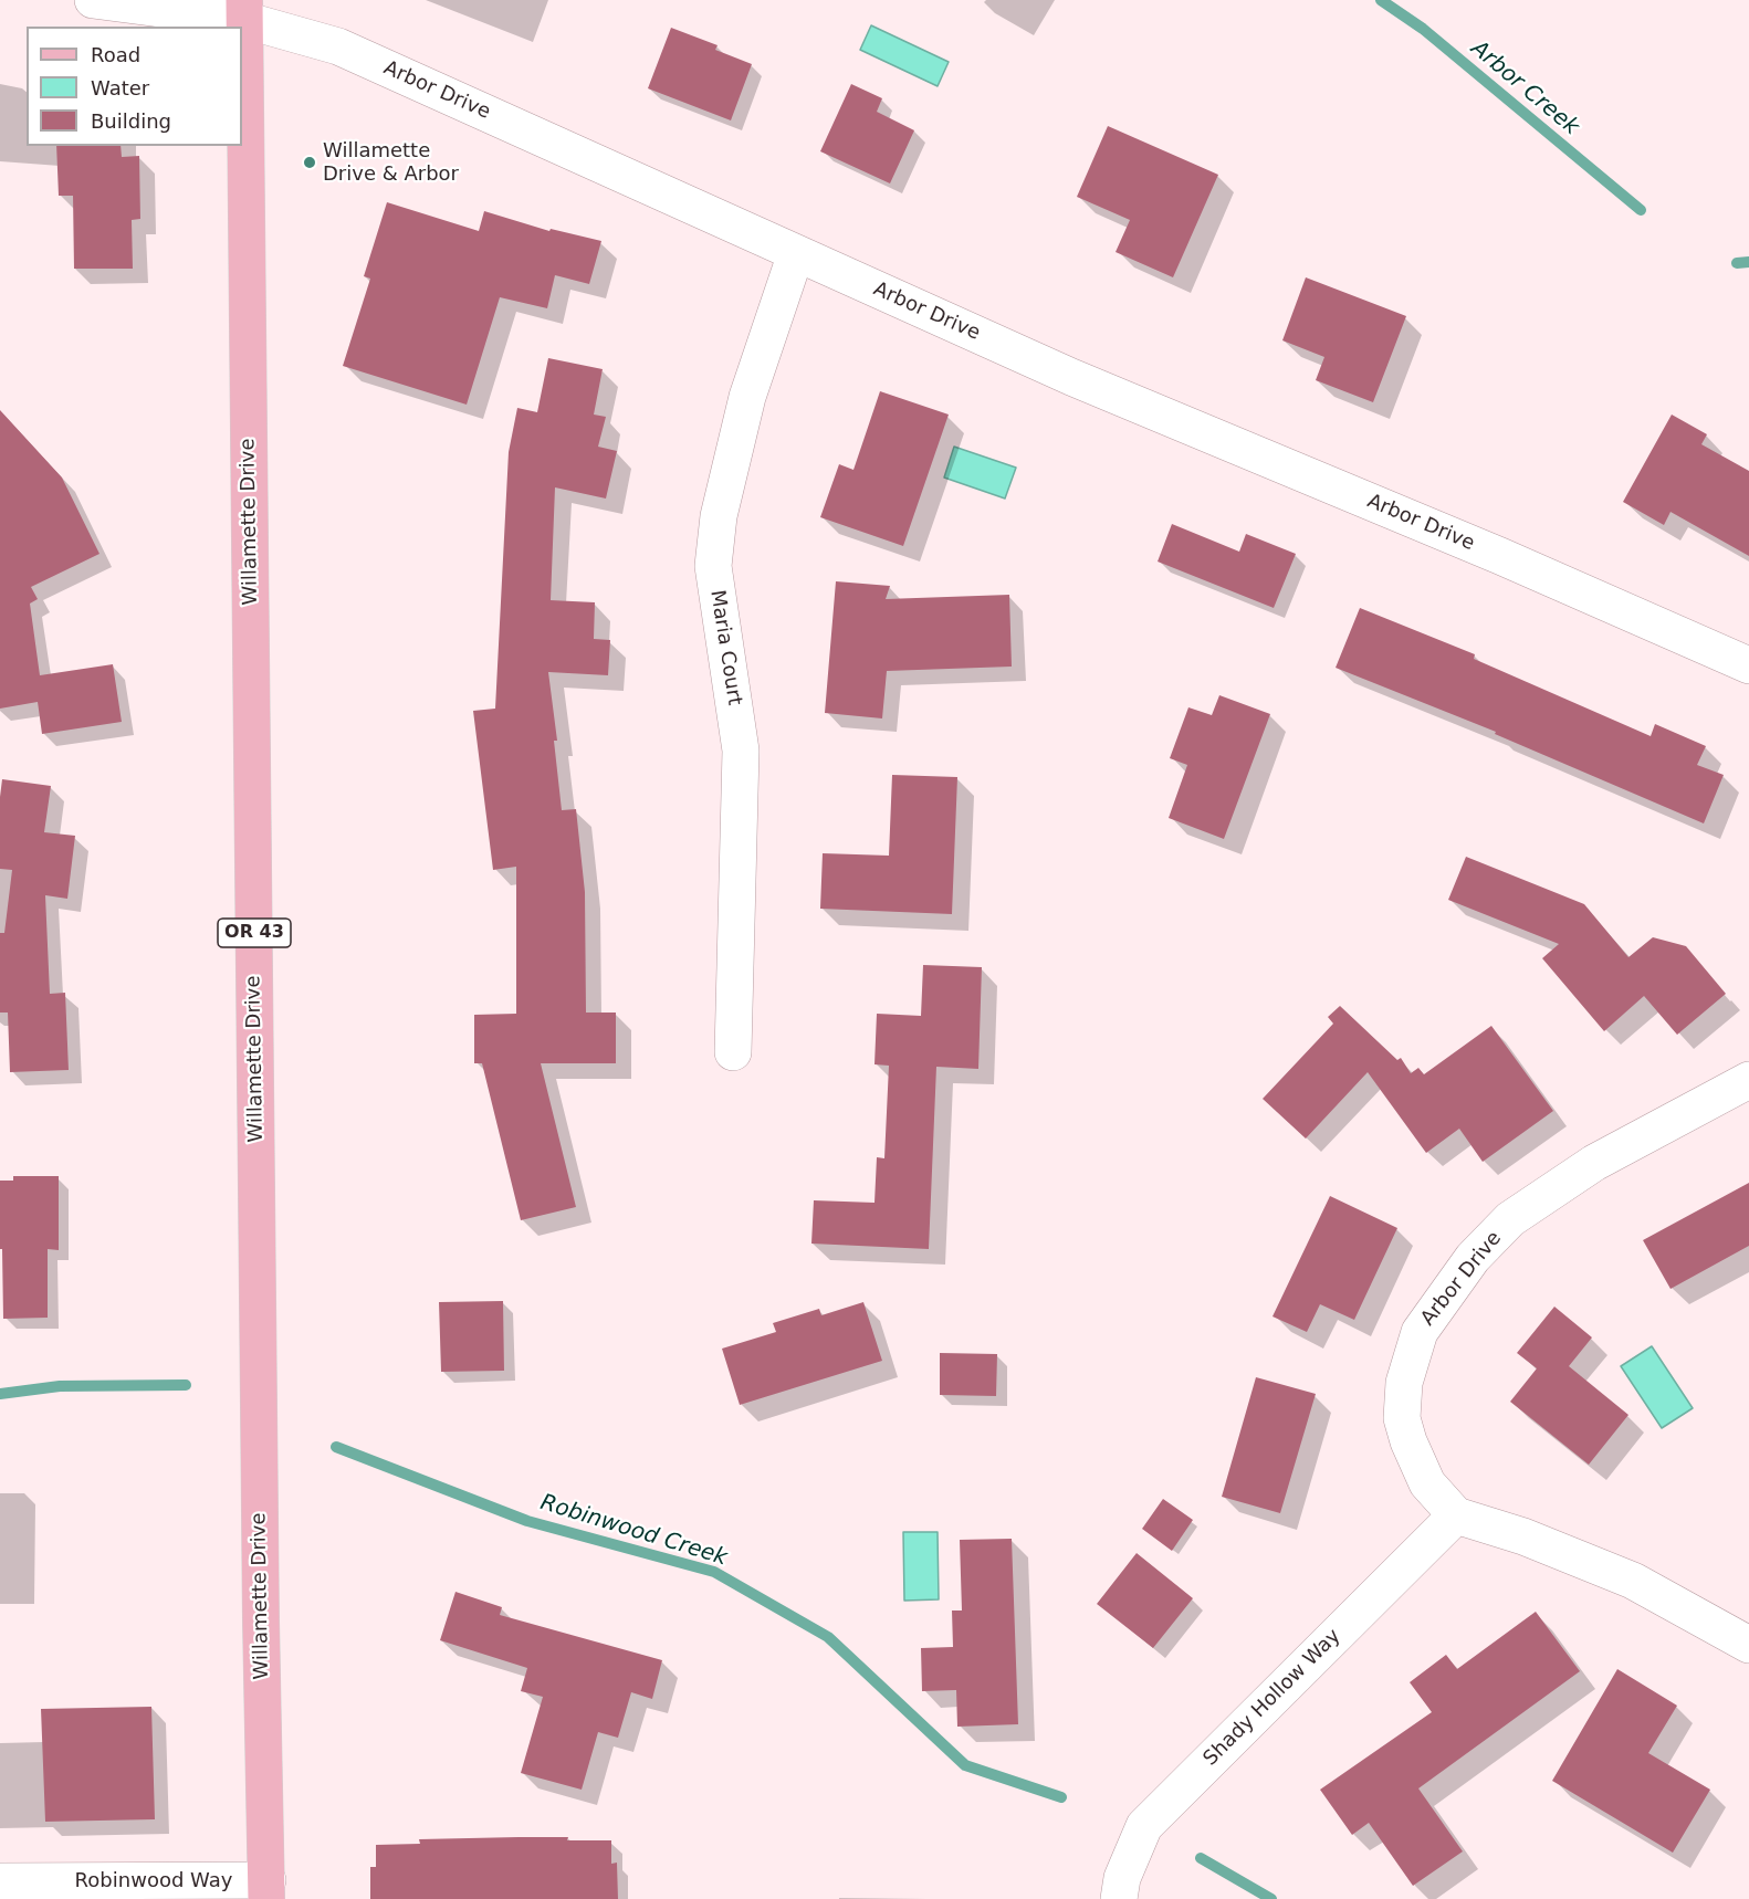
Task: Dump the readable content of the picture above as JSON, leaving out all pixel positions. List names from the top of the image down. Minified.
{"streets":{"main road":["Willamette Drive","OR 43"],"street":["Arbor Drive","Maria Court","Shady Hollow Way","Robinwood Way"]},"crossings":[["Arbor Drive","Willamette Drive"],["Arbor Drive","Maria Court"],["Arbor Drive","Shady Hollow Way"],["Willamette Drive","Robinwood Way"]],"water":["Arbor Creek","Robinwood Creek"],"places":["Willamette Drive & Arbor"],"legend":["Road","Water","Building"]}
